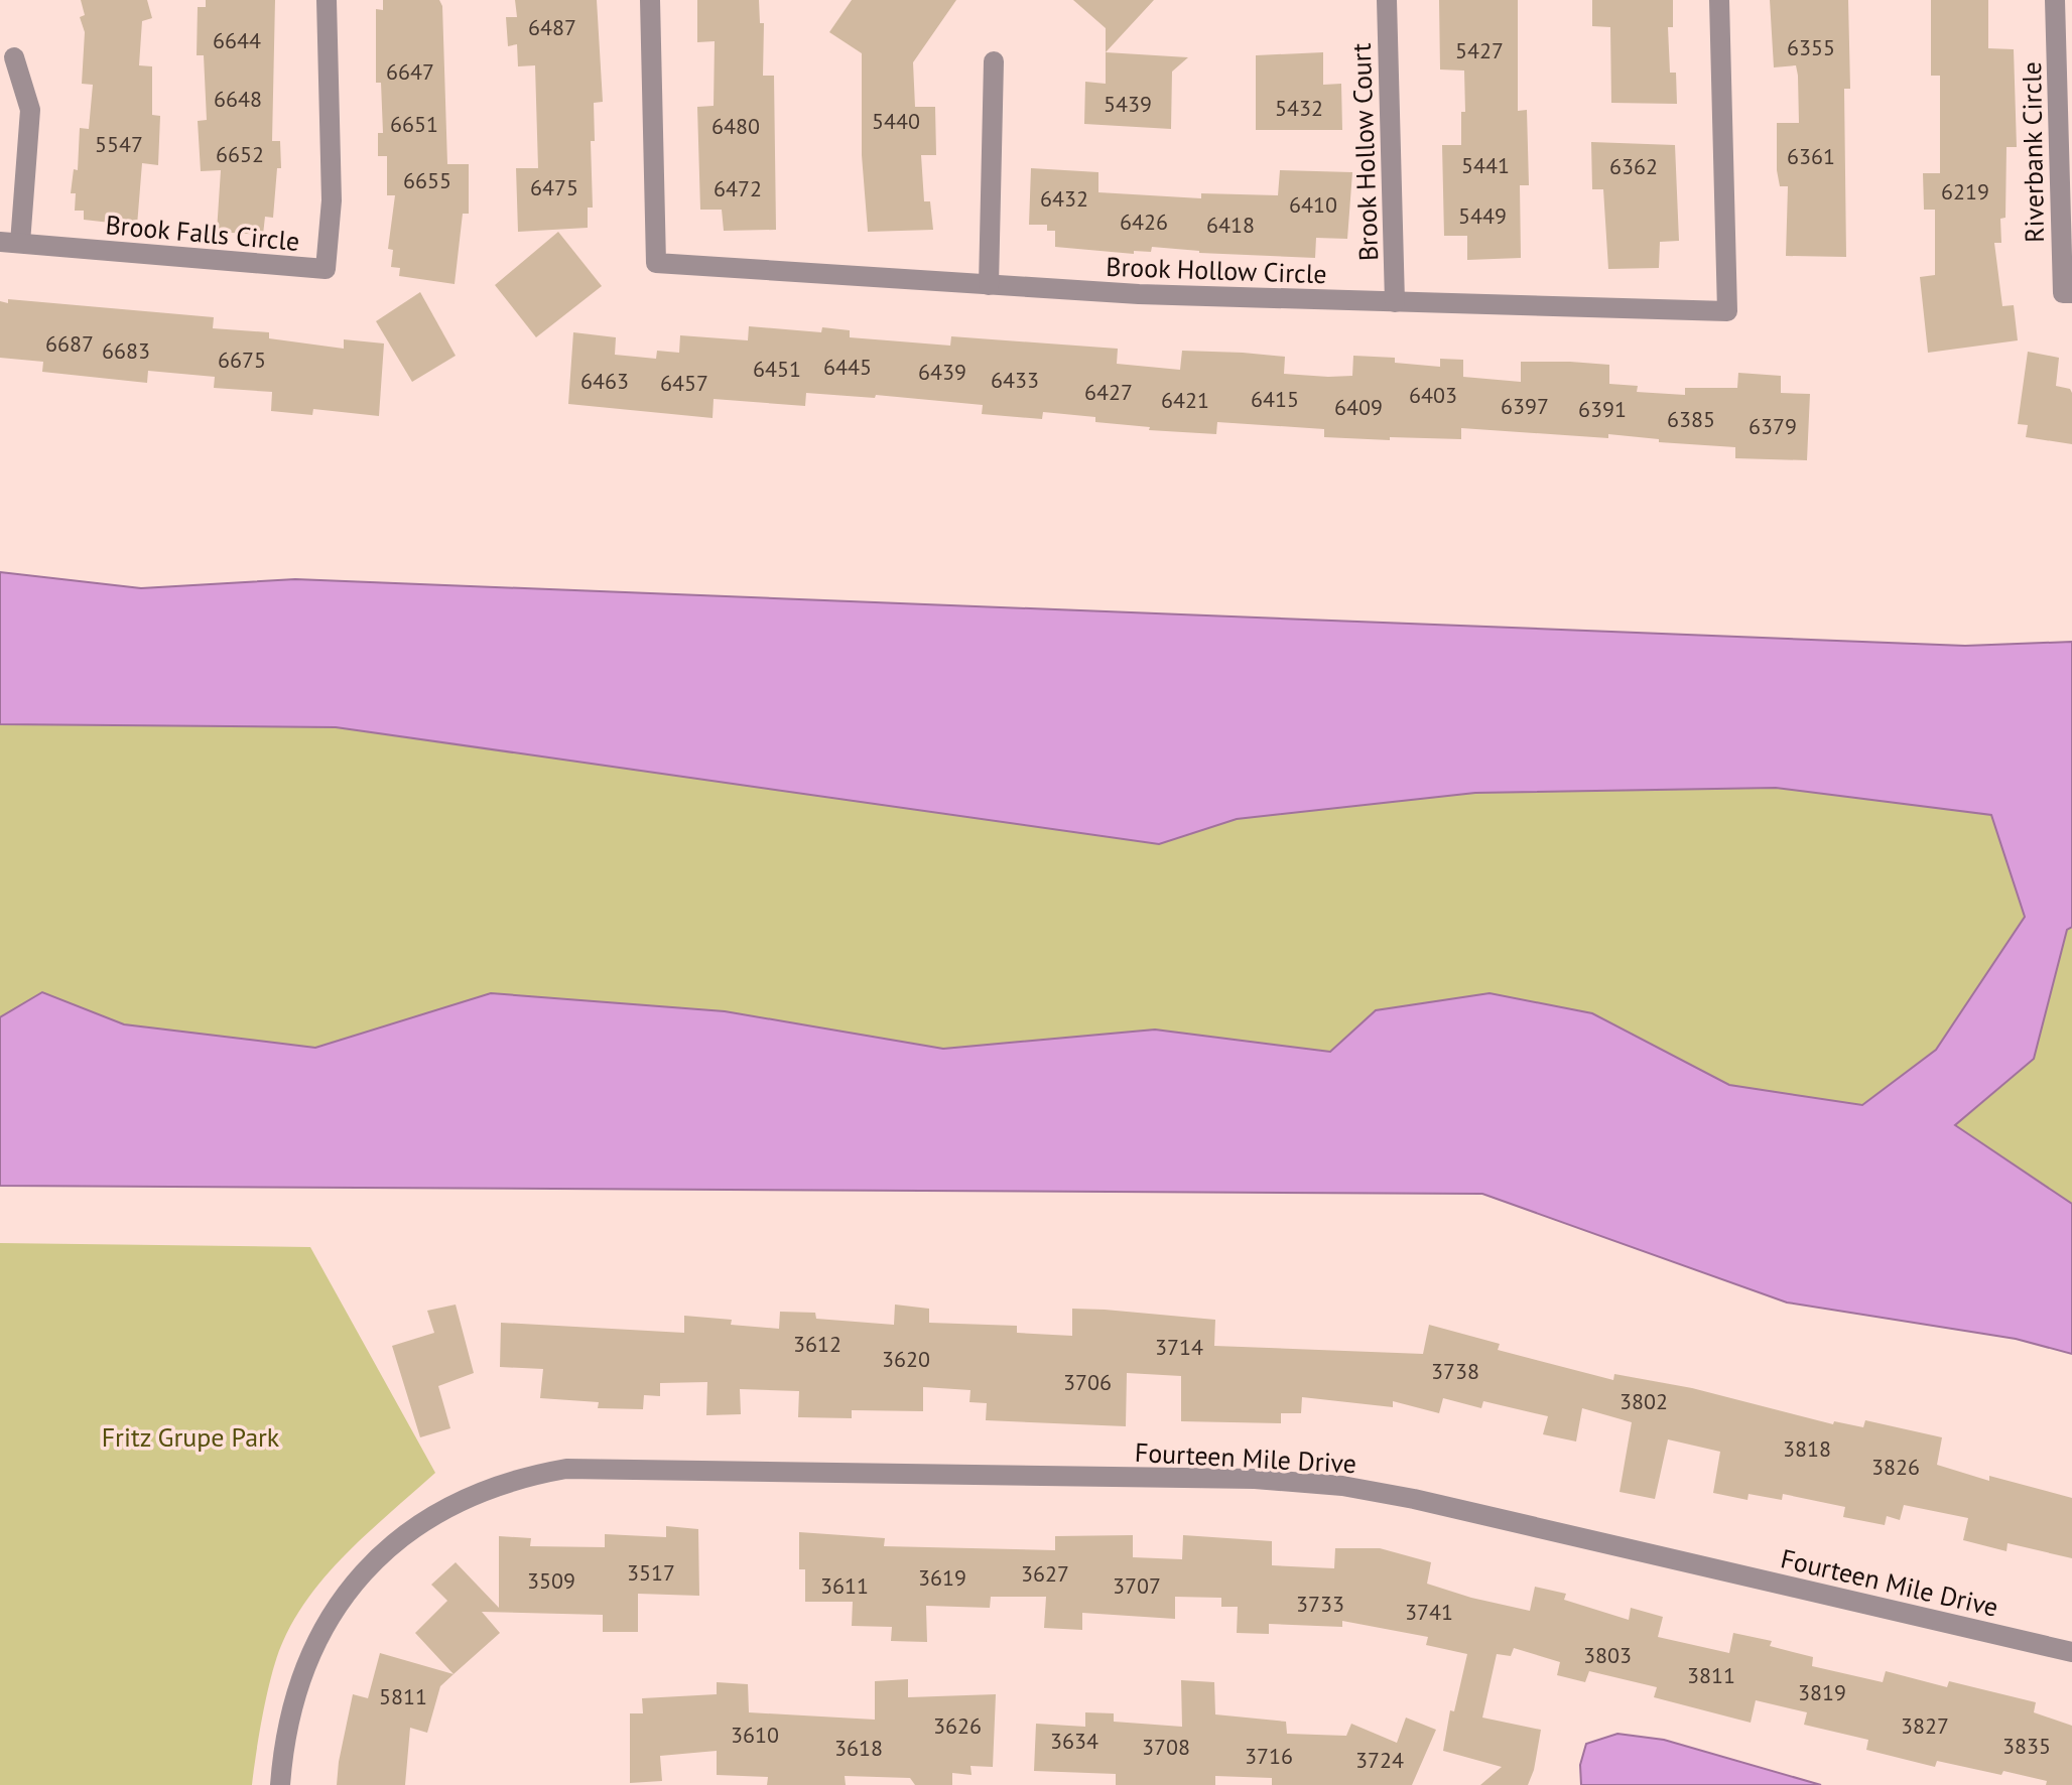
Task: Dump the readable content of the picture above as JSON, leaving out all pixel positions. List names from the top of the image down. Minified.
{"streets":{"street":["Brook Hollow Court","Riverbank Circle","Brook Falls Circle","Brook Hollow Circle","Fourteen Mile Drive"]},"crossings":[["Brook Hollow Court","Brook Hollow Circle"]],"parks":["Fritz Grupe Park"],"house_numbers":["6487","6644","6355","5427","6647","6648","5439","5432","5440","6651","6480","5547","6652","6361","5441","6362","6655","6475","6472","6219","6432","6410","5449","6426","6418","6687","6683","6675","6445","6451","6439","6433","6463","6457","6427","6403","6415","6421","6397","6409","6391","6385","6379","3612","3714","3620","3738","3706","3802","3818","3826","3517","3627","3619","3509","3611","3707","3733","3741","3803","3811","3819","5811","3626","3827","3610","3634","3835","3708","3618","3716","3724"]}
